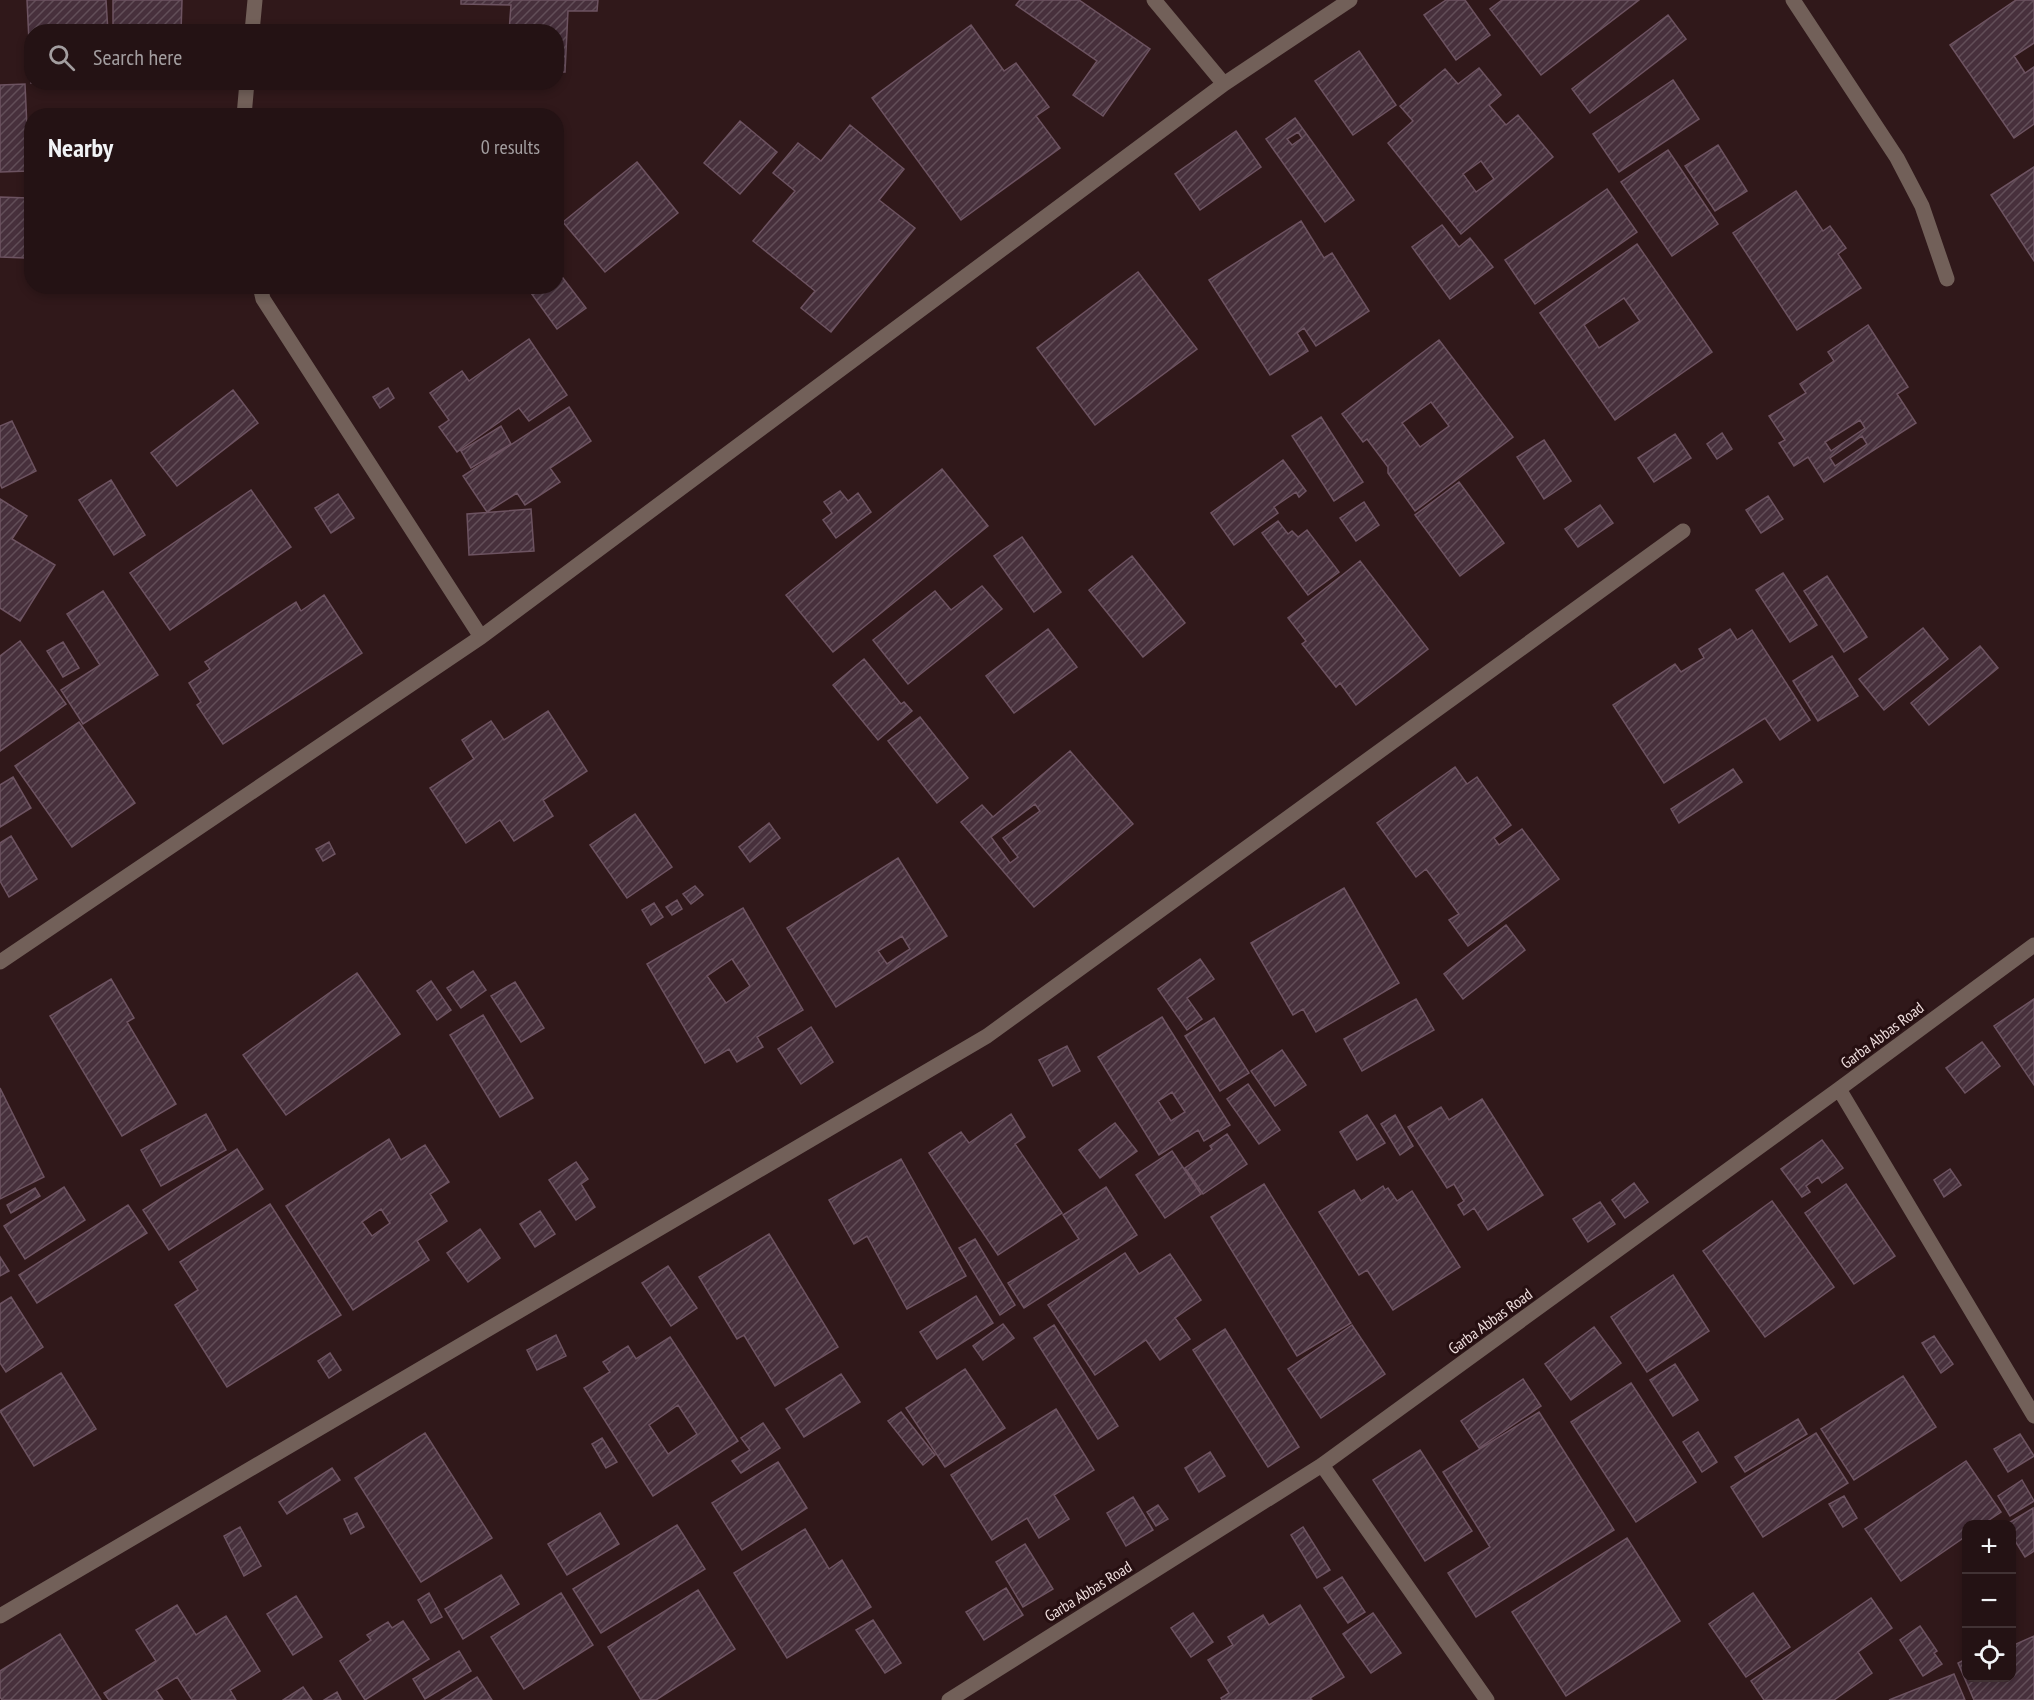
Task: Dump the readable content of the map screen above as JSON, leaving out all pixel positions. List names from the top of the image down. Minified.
{"streets":{"street":["Garba Abbas Road"]},"page":{"search":"Search here","heading":["Nearby","0 results"],"map_buttons":["+","−"]}}
